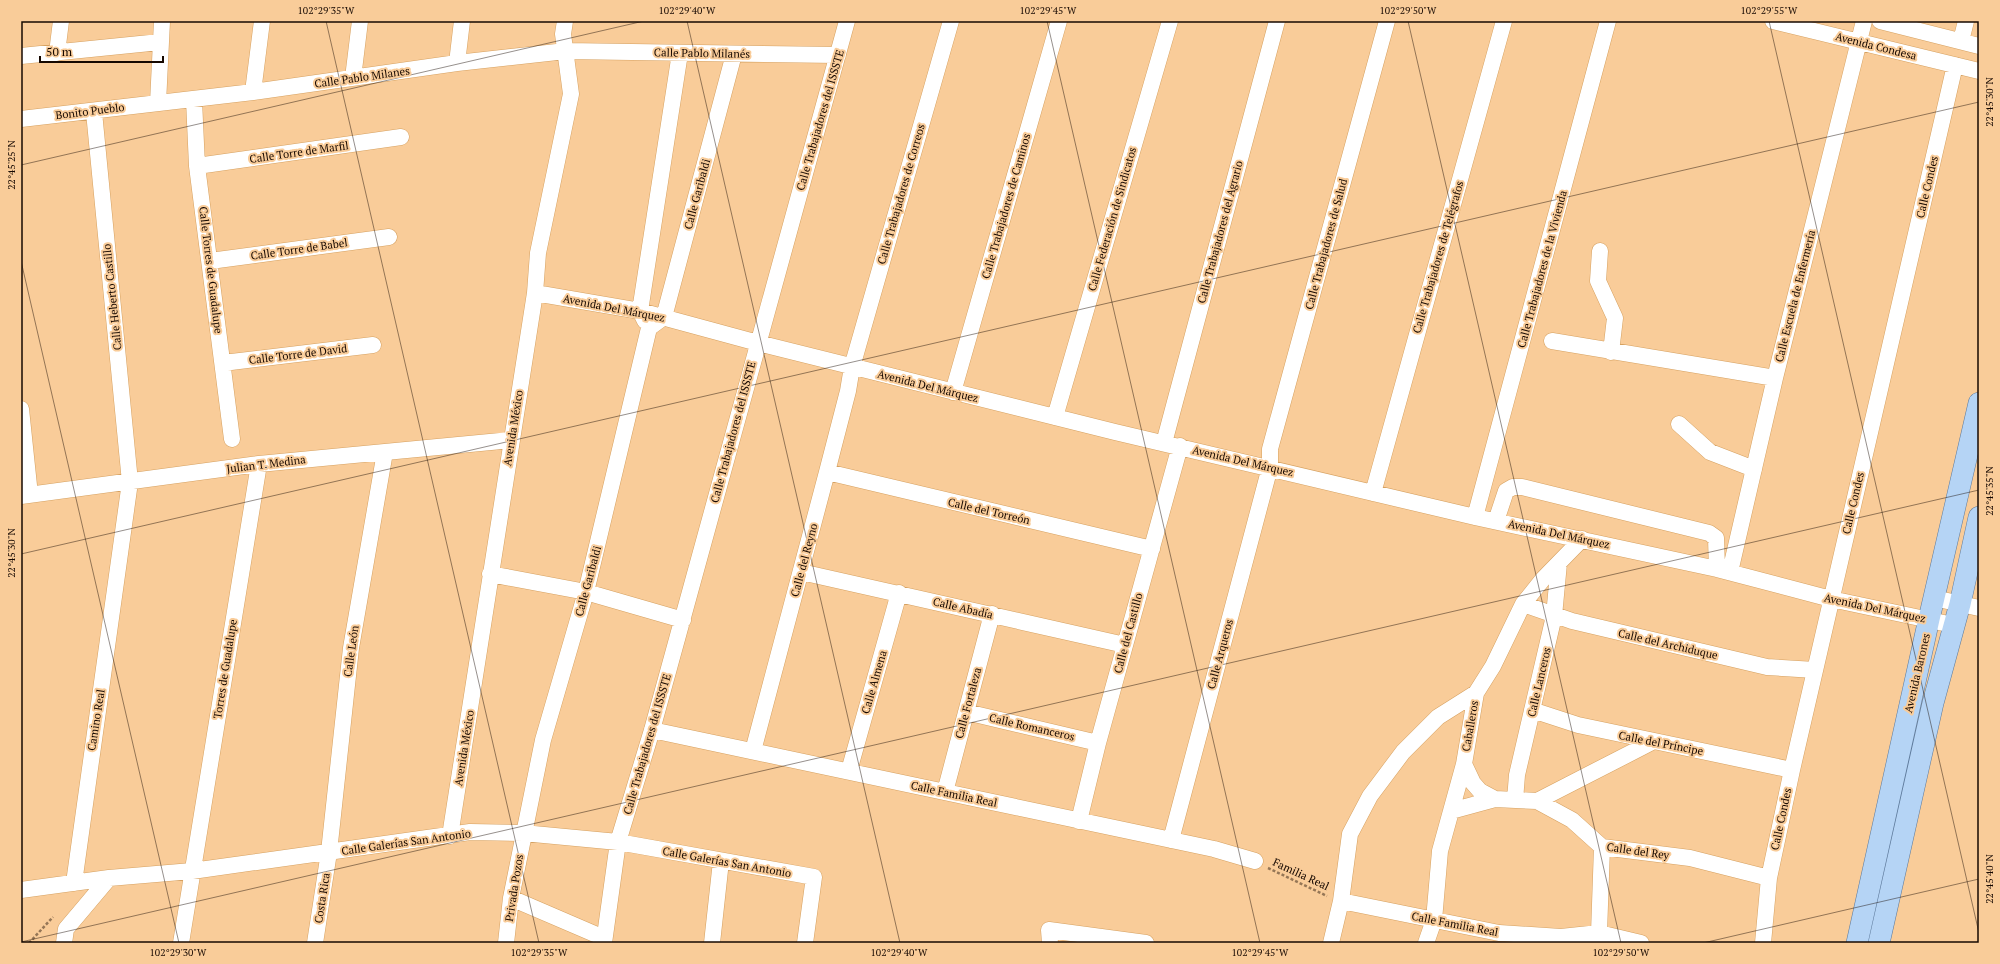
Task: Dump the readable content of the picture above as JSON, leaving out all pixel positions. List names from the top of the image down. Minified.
{"streets":{"main road":["Avenida Barones"],"street":["Avenida Condesa","Calle Pablo Milanés","Calle Pablo Milanes","Bonito Pueblo","Calle Trabajadores del ISSSTE","Calle Torre de Marfil","Calle Condes","Calle Garibaldi","Calle Trabajadores de Correos","Calle Trabajadores de Caminos","Calle Federación de Sindicatos","Calle Trabajadores del Agrario","Calle Trabajadores de Salud","Calle Torre de Babel","Calle Trabajadores de Telégrafos","Calle Trabajadores de la Vivienda","Calle Torres de Guadalupe","Calle Escuela de Enfermería","Calle Heberto Castillo","Avenida Del Márquez","Calle Torre de David","Avenida México","Julian T. Medina","Calle del Torreón","Calle del Reyno","Calle Abadía","Calle del Castillo","Calle del Archiduque","Calle León","Calle Arqueros","Torres de Guadalupe","Calle Almena","Calle Lanceros","Calle Fortaleza","Camino Real","Caballeros","Calle Romanceros","Calle del Príncipe","Calle Familia Real","Calle Galerías San Antonio","Calle del Rey","Privada Pozos","Costa Rica"],"path":["Familia Real"]},"crossings":[["Avenida Condesa","Calle Condes"],["Avenida Condesa","Calle Escuela de Enfermería"],["Calle Pablo Milanés","Calle Pablo Milanes"],["Calle Pablo Milanés","Calle Trabajadores del ISSSTE"],["Calle Pablo Milanés","Calle Garibaldi"],["Calle Pablo Milanés","Avenida México"],["Calle Pablo Milanes","Bonito Pueblo"],["Calle Pablo Milanes","Calle Torres de Guadalupe"],["Calle Pablo Milanes","Avenida México"],["Bonito Pueblo","Calle Heberto Castillo"],["Calle Trabajadores del ISSSTE","Avenida Del Márquez"],["Calle Trabajadores del ISSSTE","Calle Familia Real"],["Calle Trabajadores del ISSSTE","Calle Galerías San Antonio"],["Calle Torre de Marfil","Calle Torres de Guadalupe"],["Calle Condes","Avenida Del Márquez"],["Calle Condes","Calle del Archiduque"],["Calle Condes","Calle del Príncipe"],["Calle Condes","Calle del Rey"],["Calle Garibaldi","Avenida Del Márquez"],["Calle Garibaldi","Calle Galerías San Antonio"],["Calle Garibaldi","Privada Pozos"],["Calle Trabajadores de Correos","Avenida Del Márquez"],["Calle Trabajadores de Correos","Calle del Reyno"],["Calle Trabajadores de Caminos","Avenida Del Márquez"],["Calle Federación de Sindicatos","Avenida Del Márquez"],["Calle Trabajadores del Agrario","Avenida Del Márquez"],["Calle Trabajadores de Salud","Avenida Del Márquez"],["Calle Trabajadores de Salud","Calle Arqueros"],["Calle Torre de Babel","Calle Torres de Guadalupe"],["Calle Trabajadores de Telégrafos","Avenida Del Márquez"],["Calle Trabajadores de la Vivienda","Avenida Del Márquez"],["Calle Torres de Guadalupe","Calle Torre de David"],["Calle Escuela de Enfermería","Avenida Del Márquez"],["Calle Heberto Castillo","Julian T. Medina"],["Calle Heberto Castillo","Camino Real"],["Avenida Del Márquez","Avenida México"],["Avenida Del Márquez","Calle del Reyno"],["Avenida Del Márquez","Calle del Castillo"],["Avenida Del Márquez","Calle Arqueros"],["Avenida Del Márquez","Avenida Barones"],["Avenida Del Márquez","Caballeros"],["Avenida México","Julian T. Medina"],["Avenida México","Calle Galerías San Antonio"],["Julian T. Medina","Calle León"],["Julian T. Medina","Torres de Guadalupe"],["Julian T. Medina","Camino Real"],["Calle del Torreón","Calle del Reyno"],["Calle del Torreón","Calle del Castillo"],["Calle del Reyno","Calle Abadía"],["Calle del Reyno","Calle Familia Real"],["Calle Abadía","Calle del Castillo"],["Calle Abadía","Calle Almena"],["Calle Abadía","Calle Fortaleza"],["Calle del Castillo","Calle Romanceros"],["Calle del Castillo","Calle Familia Real"],["Calle del Archiduque","Calle Lanceros"],["Calle del Archiduque","Caballeros"],["Calle León","Calle Galerías San Antonio"],["Calle León","Costa Rica"],["Calle Arqueros","Calle Familia Real"],["Torres de Guadalupe","Calle Galerías San Antonio"],["Calle Almena","Calle Familia Real"],["Calle Lanceros","Caballeros"],["Calle Lanceros","Calle del Príncipe"],["Calle Lanceros","Calle del Rey"],["Calle Fortaleza","Calle Romanceros"],["Calle Fortaleza","Calle Familia Real"],["Camino Real","Calle Galerías San Antonio"],["Caballeros","Calle Familia Real"],["Caballeros","Calle del Rey"],["Calle Familia Real","Familia Real"],["Calle Galerías San Antonio","Privada Pozos"],["Calle Galerías San Antonio","Costa Rica"]],"scale_bar":"50 m","coordinates":["102°29'35\"W","102°29'40\"W","102°29'45\"W","102°29'50\"W","102°29'55\"W","22°45'30\"N","22°45'25\"N","22°45'35\"N","22°45'40\"N","102°29'30\"W"]}
